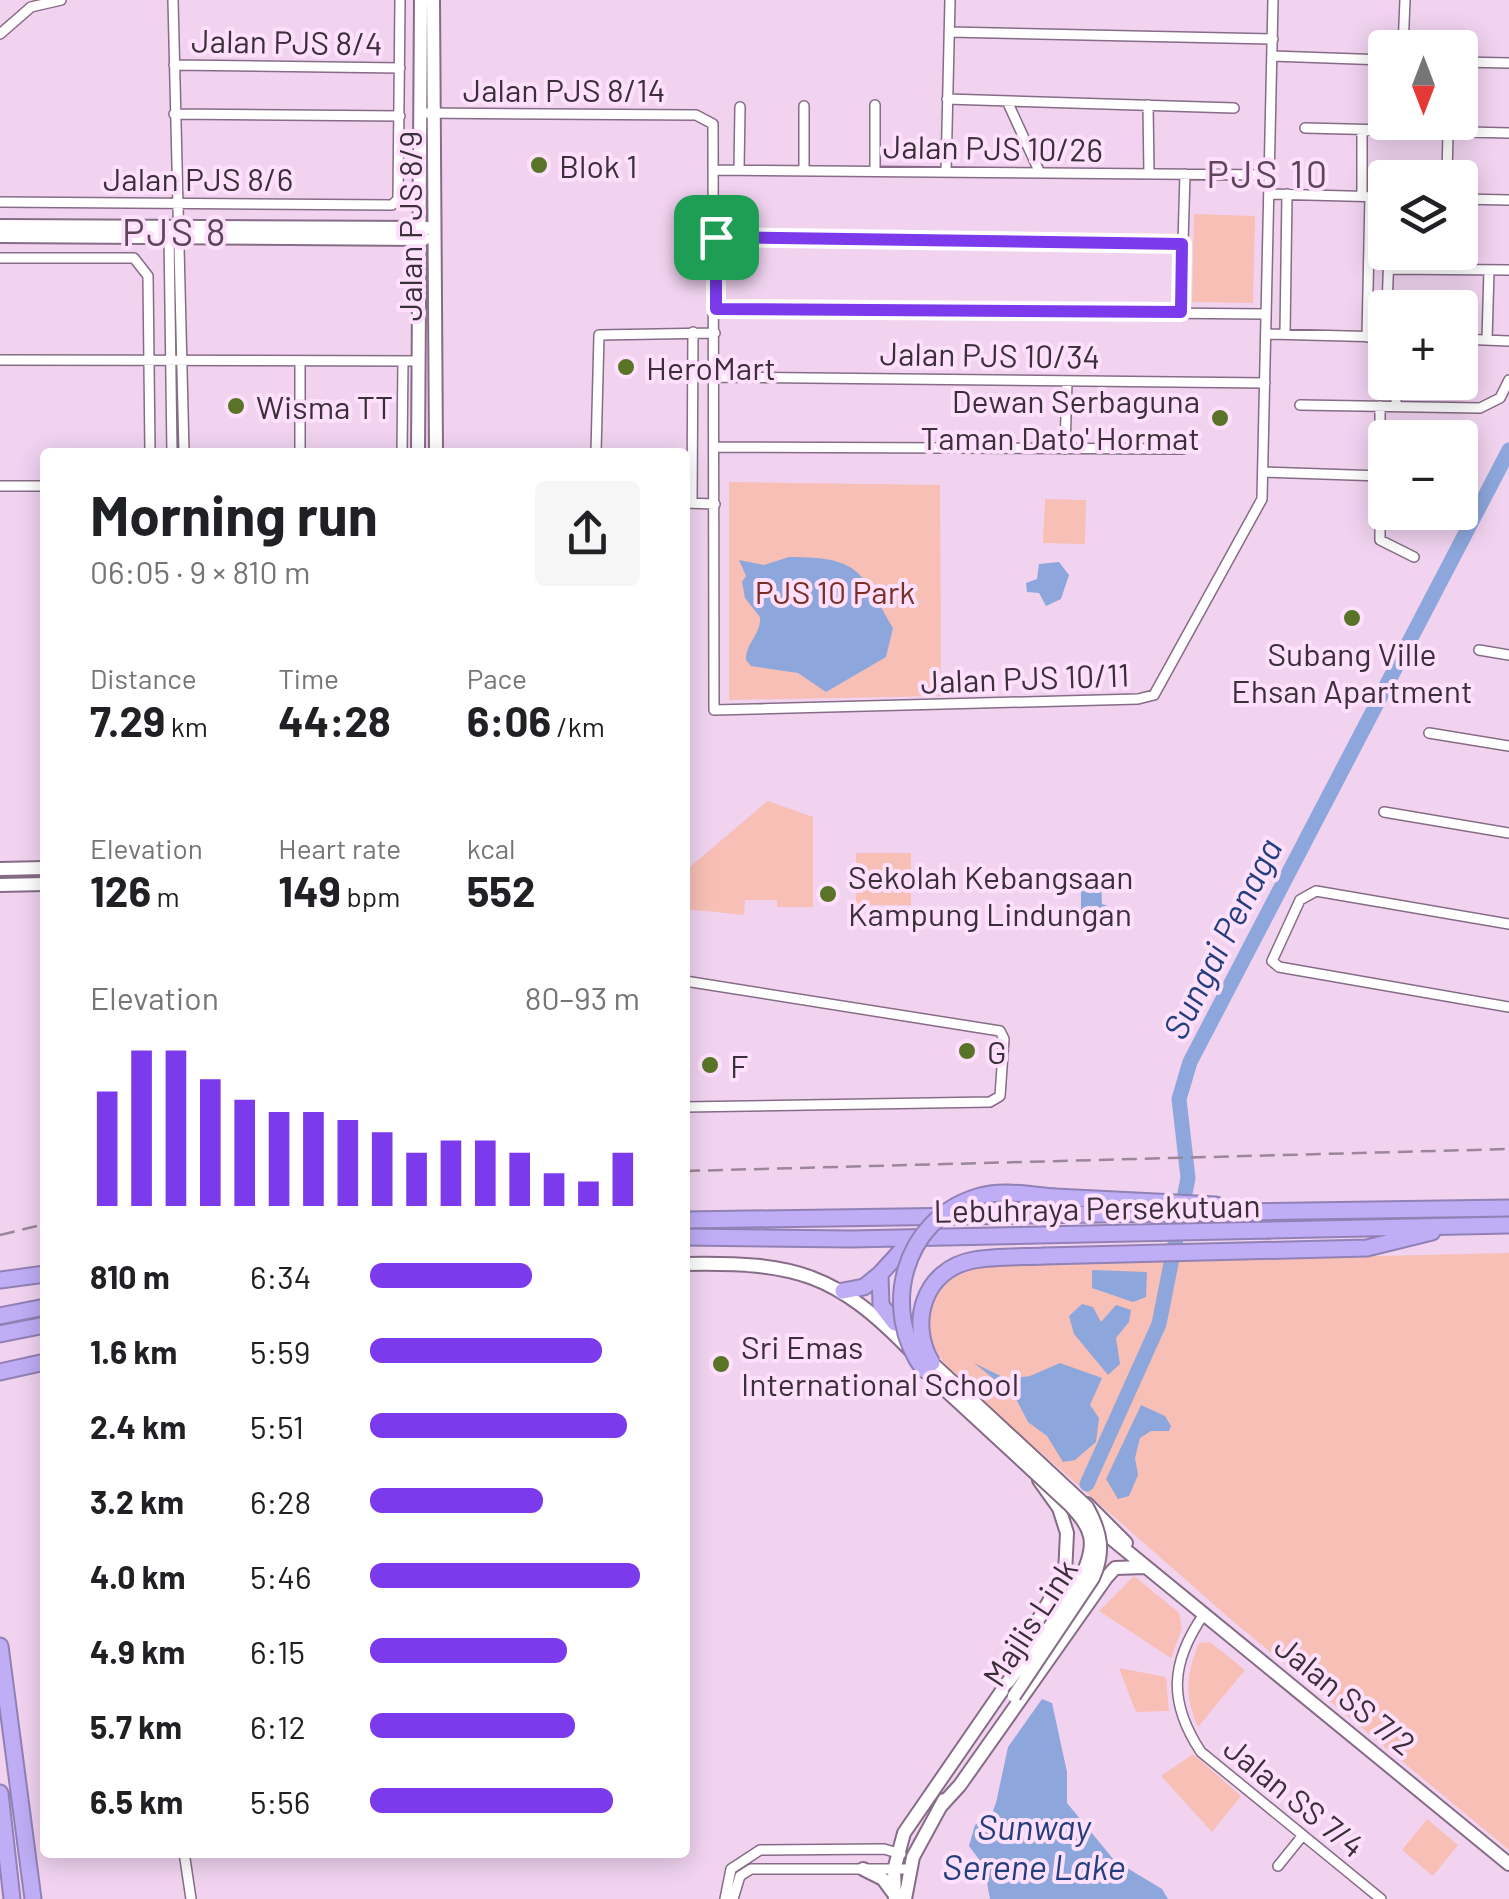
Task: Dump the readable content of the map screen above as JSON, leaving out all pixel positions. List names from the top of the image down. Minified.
{"streets":{"highway":["Lebuhraya Persekutuan"],"street":["Jalan PJS 8/4","Jalan PJS 8/14","Jalan PJS 10/26","Jalan PJS 8/6","Jalan PJS 8/9","Jalan PJS 10/34","Jalan PJS 10/11","Majlis Link","Jalan SS 7/2","Jalan SS 7/4"]},"crossings":[["Jalan PJS 8/14","Jalan PJS 10/26"],["Jalan PJS 8/14","Jalan PJS 8/9"],["Jalan PJS 10/26","Jalan PJS 10/11"],["Jalan PJS 10/34","Jalan PJS 10/11"],["Jalan SS 7/2","Jalan SS 7/4"]],"districts":["PJS 10","PJS 8"],"water":["Sungai Penaga","Sunway Serene Lake"],"parks":["PJS 10 Park"],"places":["Blok 1","HeroMart","Wisma TT","Dewan Serbaguna Taman Dato' Hormat","Subang Ville Ehsan Apartment","Sekolah Kebangsaan Kampung Lindungan","G","F","Sri Emas International School"],"north":"bottom","page":{"map_buttons":["+","−"],"heading":["Morning run","06:05 · 9 × 810 m"],"stats":[["Distance","7.29 km"],["Time","44:28"],["Pace","6:06 /km"],["Elevation","126 m"],["Heart rate","149 bpm"],["kcal","552"]],"chart":["Elevation","80–93 m"],"list":[{"name":"810 m","note":"6:34"},{"name":"1.6 km","note":"5:59"},{"name":"2.4 km","note":"5:51"},{"name":"3.2 km","note":"6:28"},{"name":"4.0 km","note":"5:46"},{"name":"4.9 km","note":"6:15"},{"name":"5.7 km","note":"6:12"},{"name":"6.5 km","note":"5:56"}]}}
